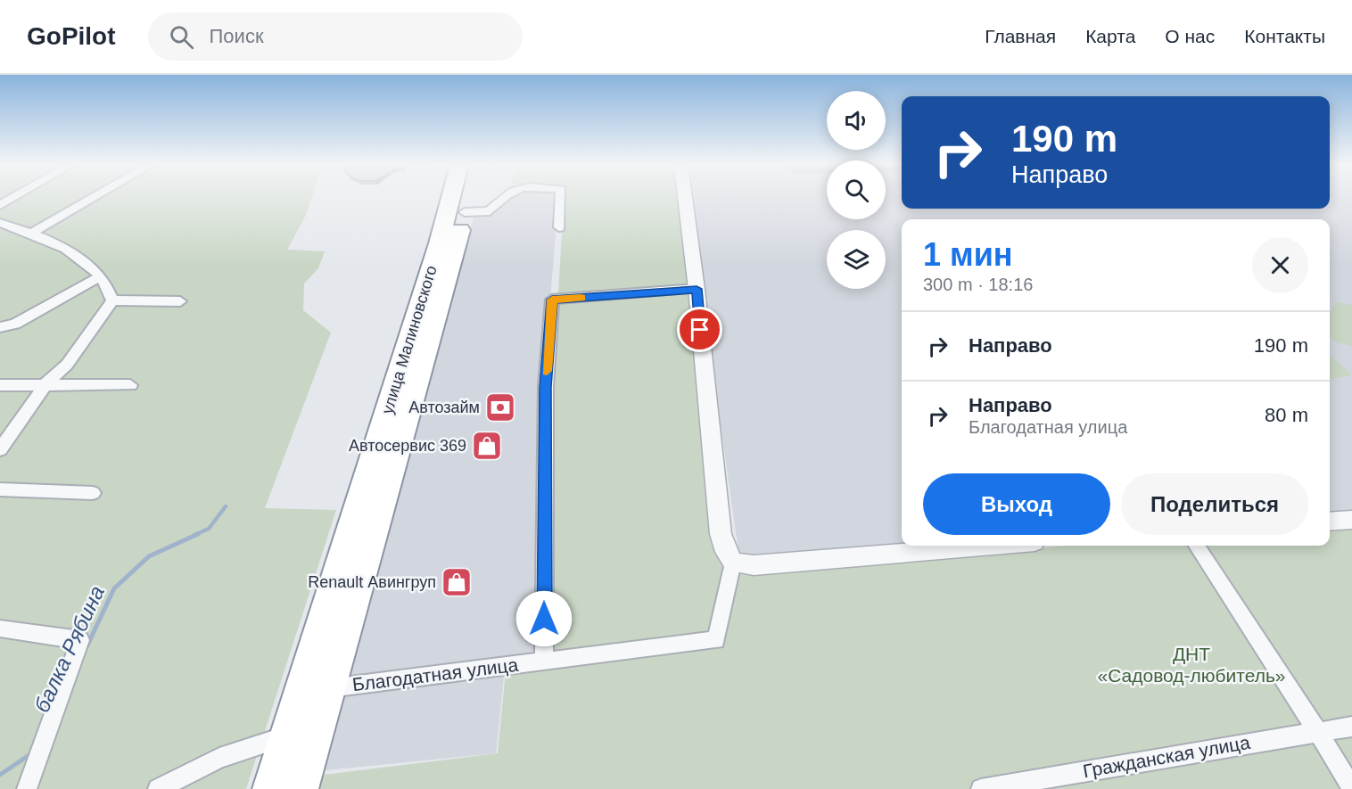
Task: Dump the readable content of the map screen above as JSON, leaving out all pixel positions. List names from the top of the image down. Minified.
{"streets":{"highway":["улица Малиновского"],"street":["Благодатная улица","Гражданская улица"]},"crossings":[["улица Малиновского","Благодатная улица"]],"water":["балка Рябина"],"parks":["ДНТ «Садовод-любитель»"],"places":{"bank":["Автозайм"],"shop":["Автосервис 369","Renault Авингруп"]},"page":{"header":"GoPilot","search":"Поиск","nav":["Главная","Карта","О нас","Контакты"],"turn":["190 m","Направо"],"heading":["1 мин","300 m · 18:16"],"list":[{"name":"Направо","value":"190 m"},{"name":"Направо","note":"Благодатная улица","value":"80 m"}],"buttons":["Выход","Поделиться"]}}
